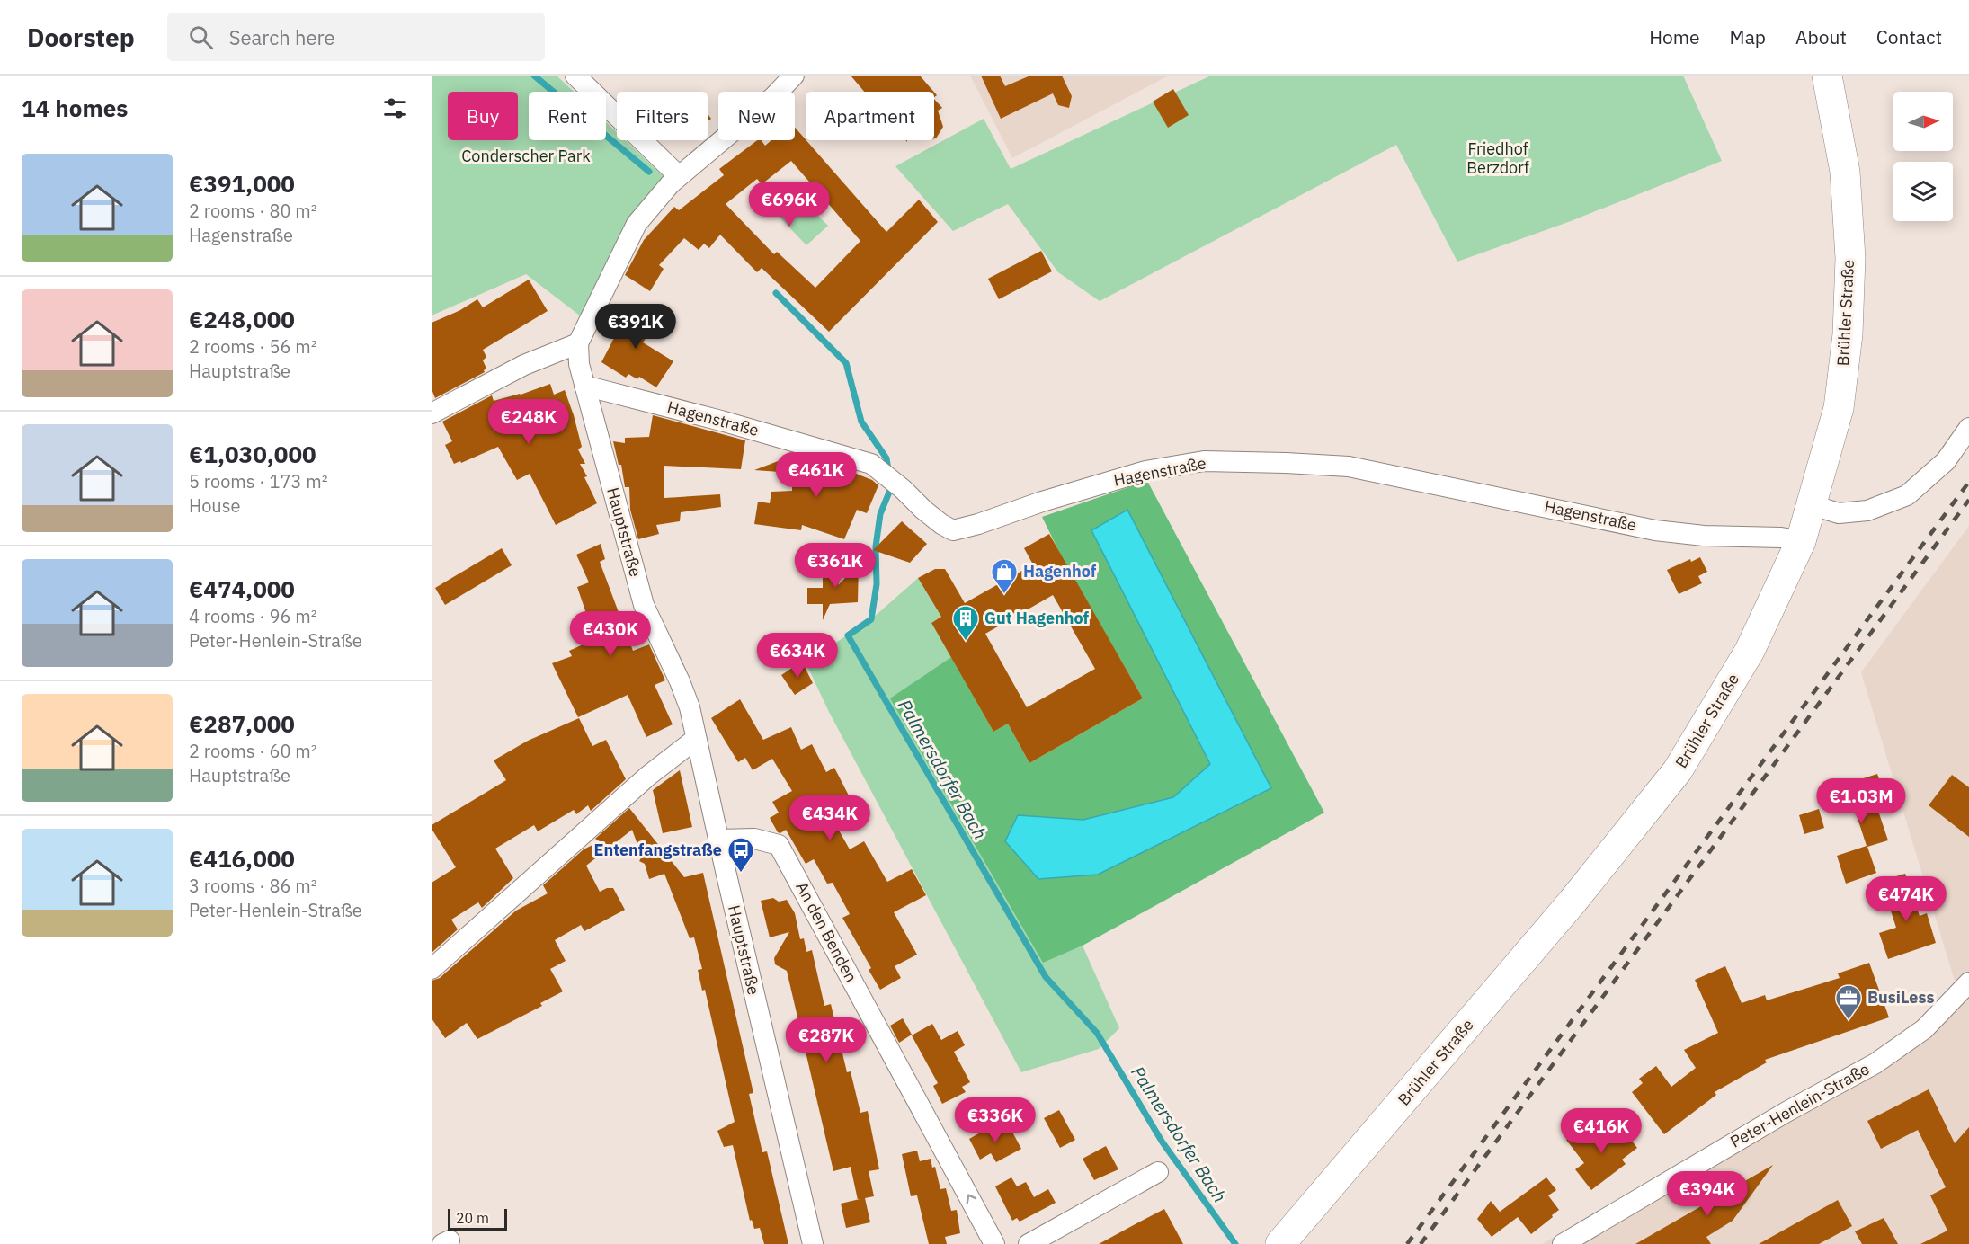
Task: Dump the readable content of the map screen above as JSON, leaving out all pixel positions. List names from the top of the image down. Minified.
{"streets":{"main road":["Brühler Straße"],"street":["Hagenstraße","Hauptstraße","An den Benden","Peter-Henlein-Straße"]},"crossings":[["Brühler Straße","Hagenstraße"],["Hagenstraße","Hauptstraße"],["Hauptstraße","An den Benden"]],"one_way":["An den Benden"],"water":["Palmersdorfer Bach"],"parks":["Friedhof Berzdorf","Conderscher Park"],"places":{"shop":["Hagenhof"],"building":["Gut Hagenhof"],"bus stop":["Entenfangstraße"],"office":["BusiLess"]},"scale_bar":"20 m","north":"right","page":{"header":"Doorstep","search":"Search here","nav":["Home","Map","About","Contact"],"heading":"14 homes","chip":["Buy","Rent","Filters","New","Apartment"],"list":[{"name":"€391,000","note":"2 rooms · 80 m² · Hagenstraße"},{"name":"€248,000","note":"2 rooms · 56 m² · Hauptstraße"},{"name":"€1,030,000","note":"5 rooms · 173 m² · House"},{"name":"€474,000","note":"4 rooms · 96 m² · Peter-Henlein-Straße"},{"name":"€287,000","note":"2 rooms · 60 m² · Hauptstraße"},{"name":"€416,000","note":"3 rooms · 86 m² · Peter-Henlein-Straße"}],"price":["€696K","€391K","€248K","€461K","€361K","€430K","€634K","€1.03M","€434K","€474K","€287K","€336K","€416K","€394K"],"scale":"20 m"}}
